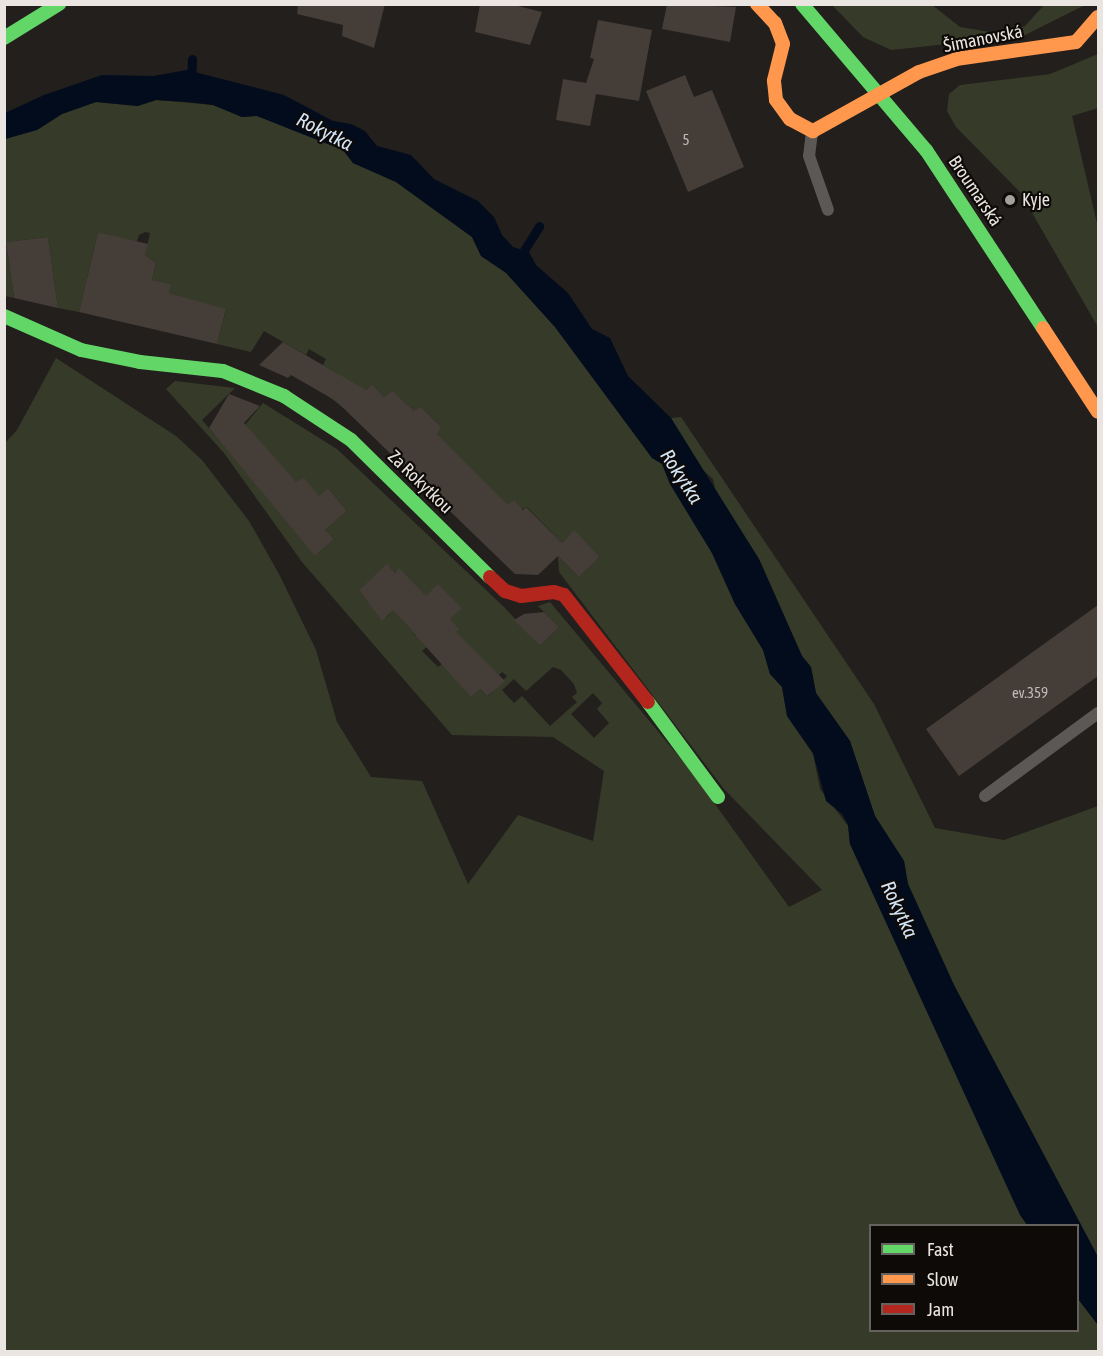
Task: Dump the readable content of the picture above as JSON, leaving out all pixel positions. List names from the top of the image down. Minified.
{"streets":{"street":["Šimanovská","Broumarská","Za Rokytkou"]},"crossings":[["Šimanovská","Broumarská"]],"water":["Rokytka"],"places":["Kyje"],"house_numbers":["5","ev.359"],"legend":["Fast","Slow","Jam"]}
